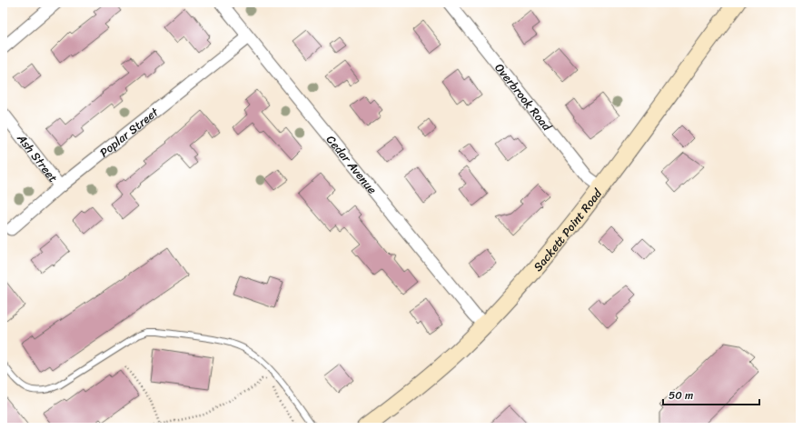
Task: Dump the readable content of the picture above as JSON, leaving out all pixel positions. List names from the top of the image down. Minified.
{"streets":{"street":["Overbrook Road","Poplar Street","Ash Street","Cedar Avenue","Sackett Point Road"]},"crossings":[["Overbrook Road","Sackett Point Road"],["Poplar Street","Ash Street"],["Poplar Street","Cedar Avenue"],["Cedar Avenue","Sackett Point Road"]],"scale_bar":"50 m"}
